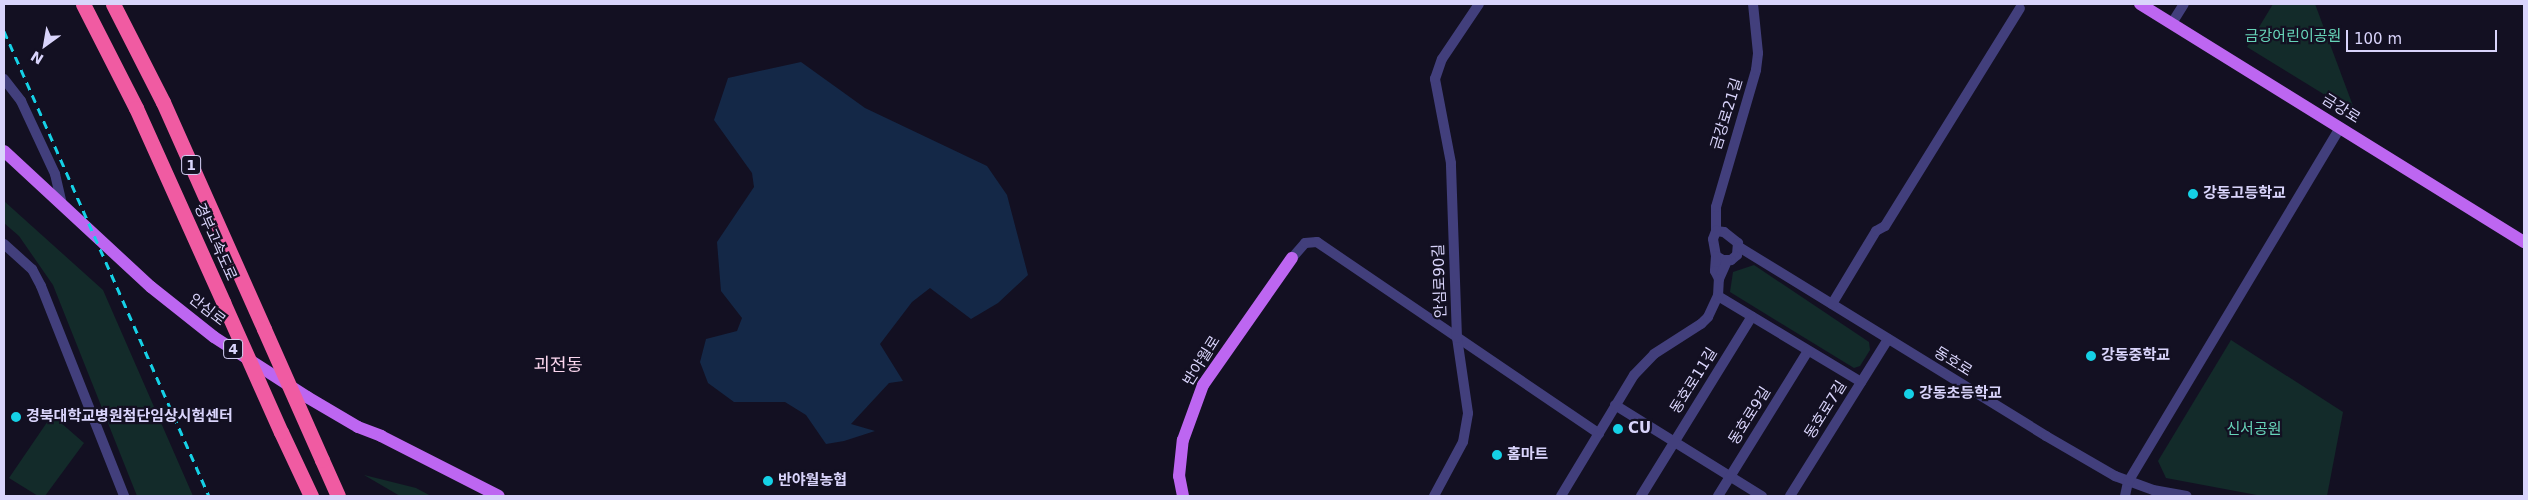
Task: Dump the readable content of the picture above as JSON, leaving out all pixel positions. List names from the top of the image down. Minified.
{"streets":{"highway":["1","경부고속도로"],"main road":["금강로","안심로","4","반야월로"],"street":["금강로21길","안심로90길","동호로","동호로11길","동호로7길","동호로9길"]},"crossings":[["금강로21길","동호로"],["동호로","동호로7길"]],"districts":["괴전동"],"parks":["금강어린이공원","신서공원"],"places":["강동고등학교","강동중학교","강동초등학교","경북대학교병원첨단임상시험센터","CU","홈마트","반야월농협"],"scale_bar":"100 m","north":"bottom left"}
